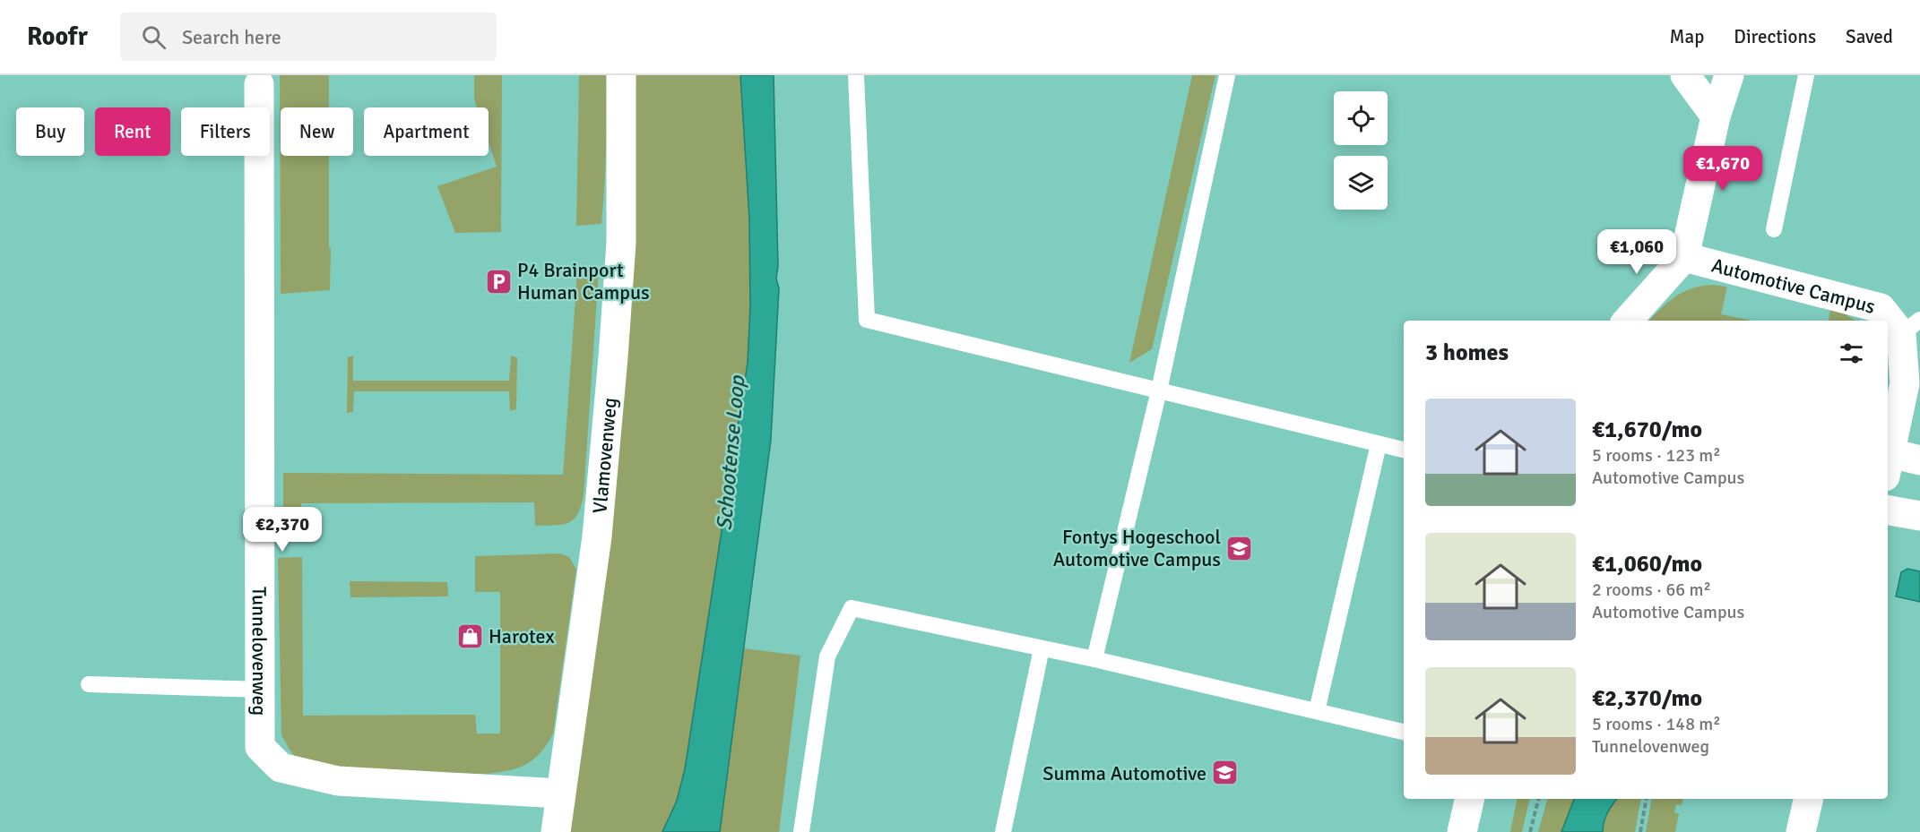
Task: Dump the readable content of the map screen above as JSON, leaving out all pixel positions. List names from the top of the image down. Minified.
{"streets":{"street":["Automotive Campus","Vlamovenweg","Tunnelovenweg"]},"crossings":[["Vlamovenweg","Tunnelovenweg"]],"water":["Schootense Loop"],"places":{"parking":["P4 Brainport Human Campus"],"school or university":["Fontys Hogeschool Automotive Campus","Summa Automotive"],"shop":["Harotex"]},"page":{"header":"Roofr","search":"Search here","nav":["Map","Directions","Saved"],"chip":["Buy","Rent","Filters","New","Apartment"],"price":["€1,670","€1,060","€2,370"],"heading":"3 homes","list":[{"name":"€1,670/mo","note":"5 rooms · 123 m² · Automotive Campus"},{"name":"€1,060/mo","note":"2 rooms · 66 m² · Automotive Campus"},{"name":"€2,370/mo","note":"5 rooms · 148 m² · Tunnelovenweg"}]}}
